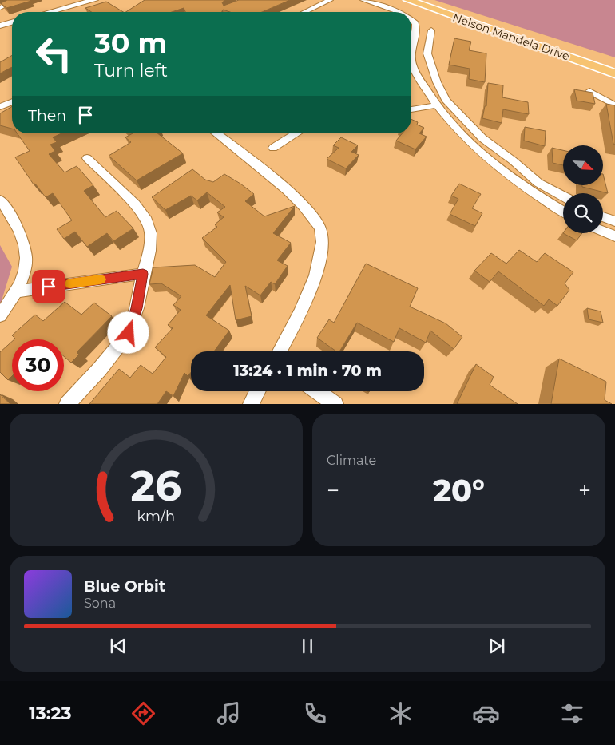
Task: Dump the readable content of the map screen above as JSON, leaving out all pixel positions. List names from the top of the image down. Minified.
{"streets":{"main road":["Nelson Mandela Drive"]},"north":"bottom right","page":{"turn":["30 m","Turn left"],"then":"Then","limit":"30","trip":"13:24 · 1 min · 70 m","tile":"Climate","heat":["−","20°","+"],"song":["Blue Orbit","Sona"],"tabs":"13:23","gauge":["26","km/h"]}}
